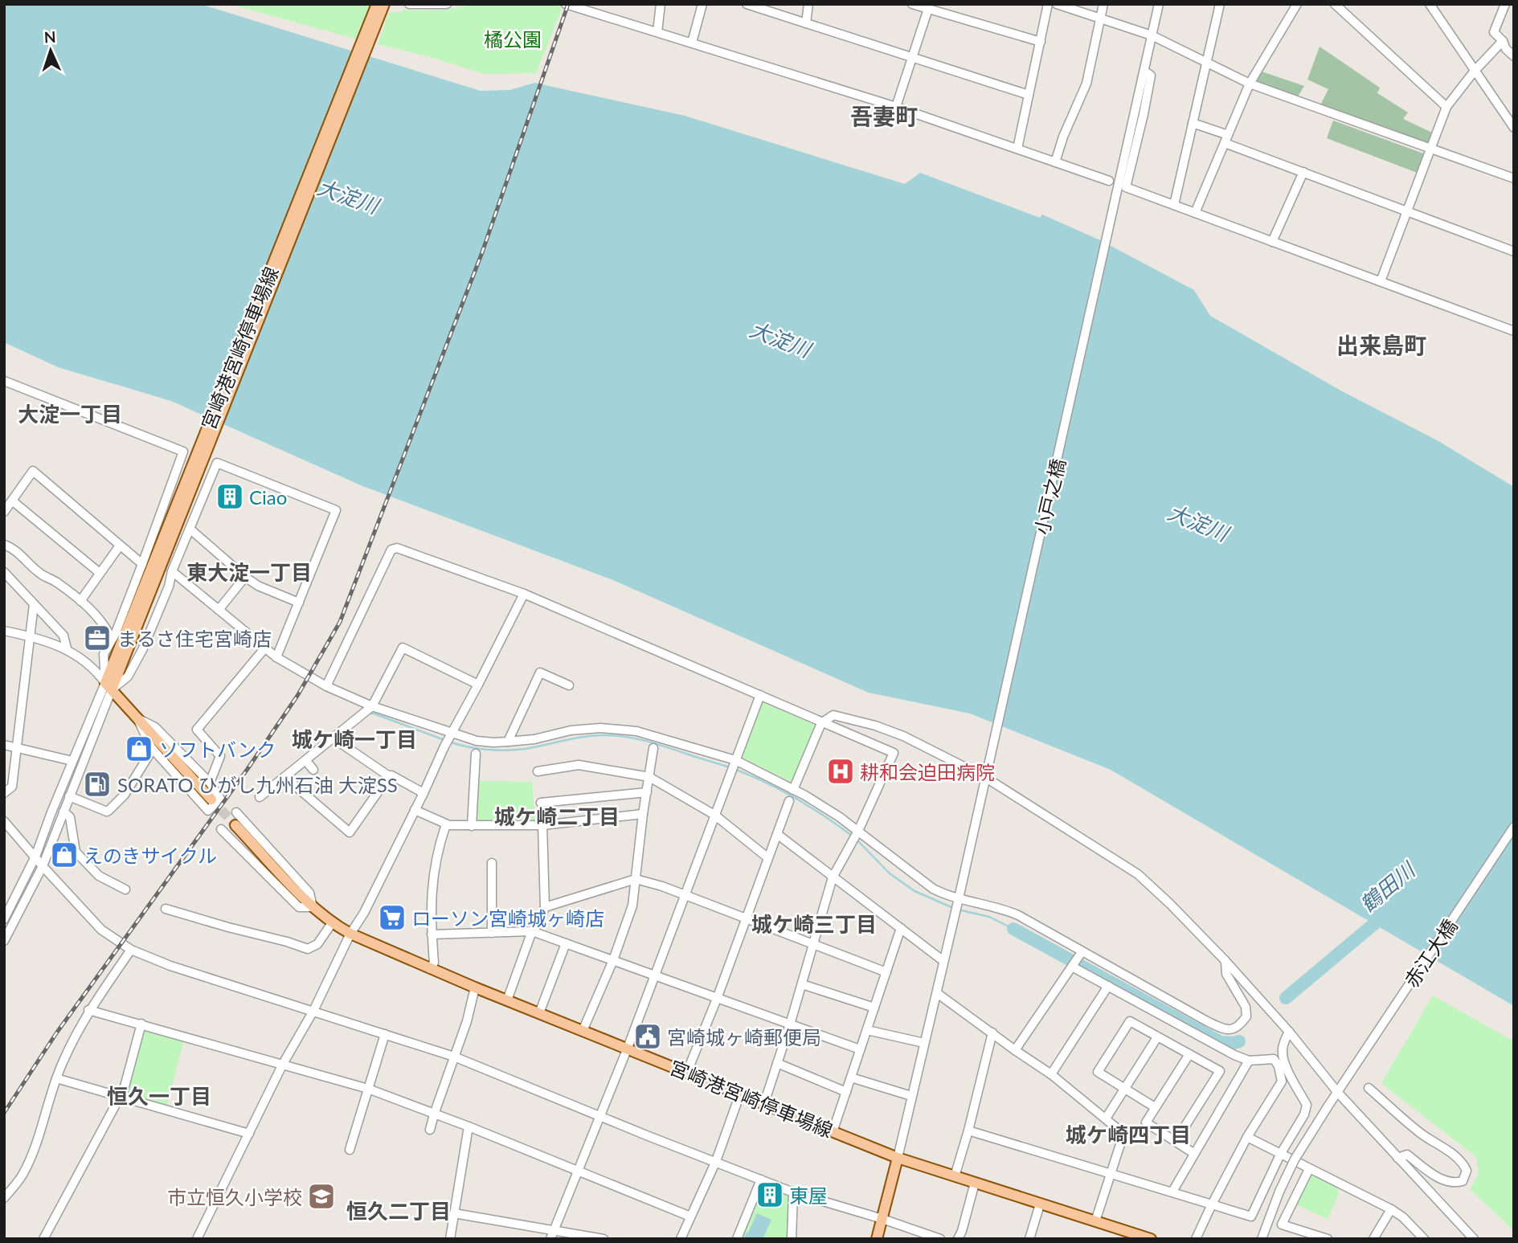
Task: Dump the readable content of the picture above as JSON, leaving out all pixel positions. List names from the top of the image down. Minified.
{"streets":{"main road":["宮崎港宮崎停車場線"],"street":["小戸之橋","赤江大橋"]},"crossings":[["宮崎港宮崎停車場線","小戸之橋"]],"districts":["吾妻町","出来島町","大淀一丁目","東大淀一丁目","城ケ崎一丁目","城ケ崎二丁目","城ケ崎三丁目","恒久一丁目","城ケ崎四丁目","恒久二丁目"],"water":["大淀川","鶴田川"],"parks":["橘公園"],"places":{"building":["Ciao","東屋"],"office":["まるさ住宅宮崎店"],"shop":["ソフトバンク","えのきサイクル"],"hospital":["耕和会迫田病院"],"fuel station":["SORATO ひがし九州石油 大淀SS"],"supermarket":["ローソン宮崎城ヶ崎店"],"public building":["宮崎城ヶ崎郵便局"],"school or university":["市立恒久小学校"]},"north":"top"}
